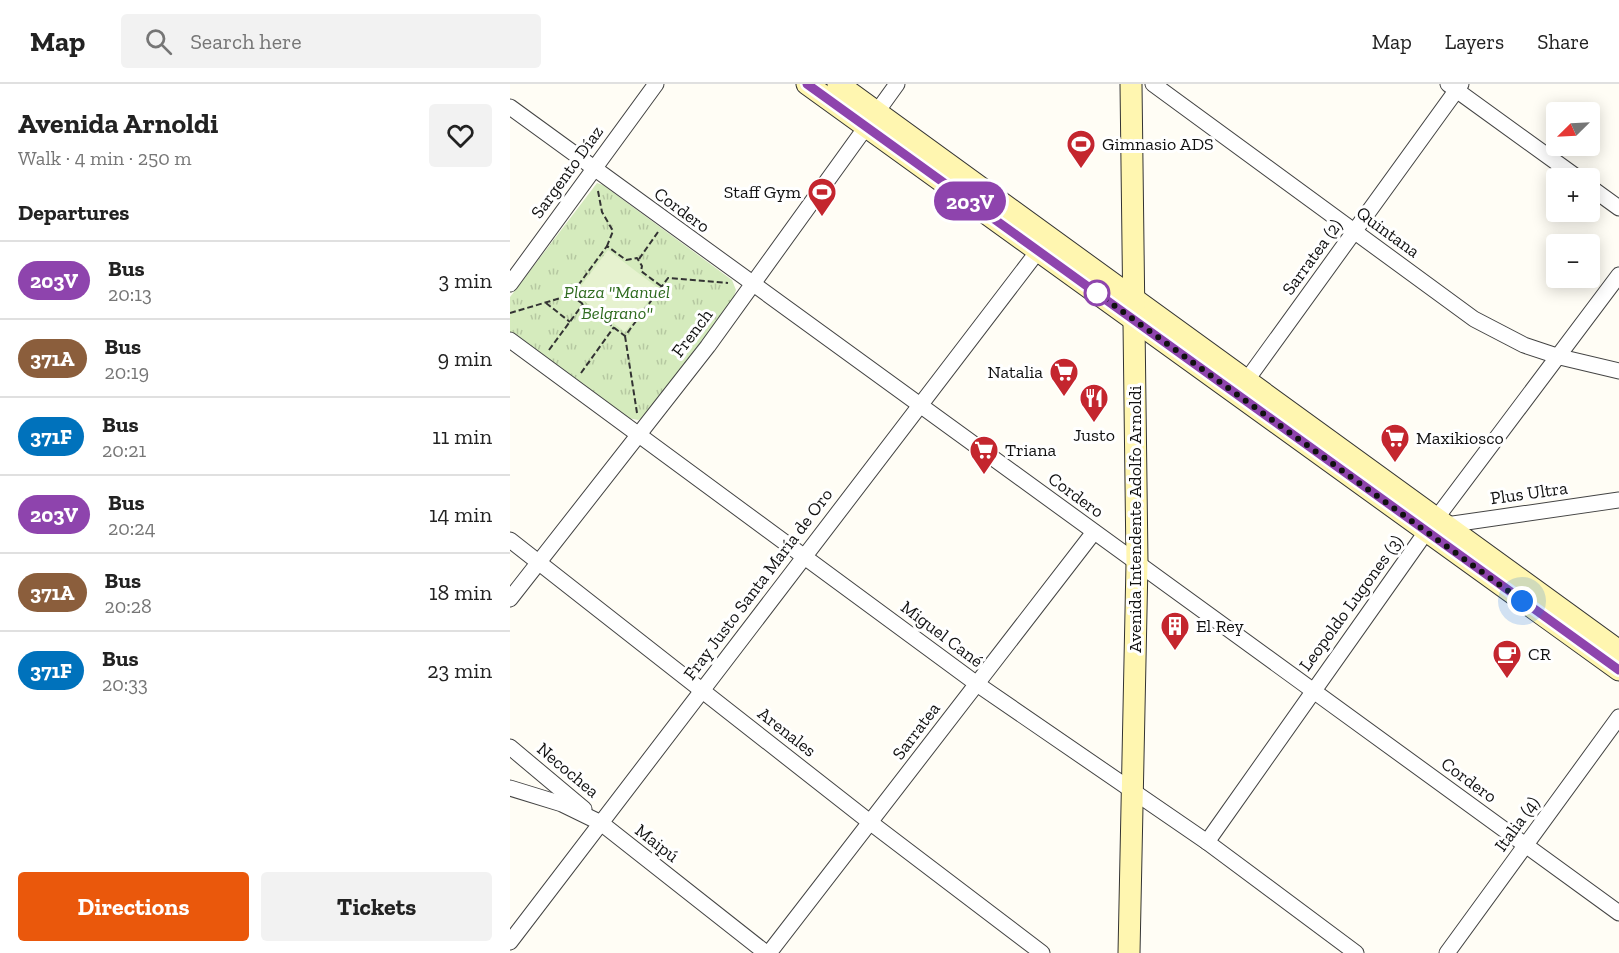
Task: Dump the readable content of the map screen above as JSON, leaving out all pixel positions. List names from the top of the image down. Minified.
{"streets":{"main road":["Avenida Intendente Adolfo Arnoldi"],"street":["Sargento Díaz","Cordero","Quintana","Sarratea (2)","French","Plus Ultra","Fray Justo Santa María de Oro","Leopoldo Lugones (3)","Miguel Cané","Sarratea","Arenales","Necochea","Italia (4)","Maipú"]},"crossings":[["Sargento Díaz","Cordero"],["Cordero","French"],["Cordero","Avenida Intendente Adolfo Arnoldi"],["Cordero","Fray Justo Santa María de Oro"],["Cordero","Leopoldo Lugones (3)"],["Cordero","Sarratea"],["Cordero","Italia (4)"],["Quintana","Sarratea (2)"],["Quintana","Leopoldo Lugones (3)"],["French","Miguel Cané"],["French","Arenales"],["Plus Ultra","Leopoldo Lugones (3)"],["Avenida Intendente Adolfo Arnoldi","Miguel Cané"],["Fray Justo Santa María de Oro","Miguel Cané"],["Fray Justo Santa María de Oro","Arenales"],["Fray Justo Santa María de Oro","Necochea"],["Fray Justo Santa María de Oro","Maipú"],["Leopoldo Lugones (3)","Miguel Cané"],["Miguel Cané","Sarratea"],["Sarratea","Arenales"],["Sarratea","Maipú"],["Necochea","Maipú"]],"parks":["Plaza \"Manuel Belgrano\""],"places":{"sports":["Gimnasio ADS","Staff Gym"],"supermarket":["Natalia","Maxikiosco","Triana"],"restaurant":["Justo"],"building":["El Rey"],"cafe":["CR"]},"lines":["bus line 203V"],"north":"bottom left","page":{"header":"Map","search":"Search here","nav":["Map","Layers","Share"],"heading":[["Avenida Arnoldi","Walk · 4 min · 250 m"],"Departures"],"on_map":"203V","map_buttons":["+","−"],"list":[{"mark":"203V","name":"Bus","note":"20:13","value":"3 min"},{"mark":"371A","name":"Bus","note":"20:19","value":"9 min"},{"mark":"371F","name":"Bus","note":"20:21","value":"11 min"},{"mark":"203V","name":"Bus","note":"20:24","value":"14 min"},{"mark":"371A","name":"Bus","note":"20:28","value":"18 min"},{"mark":"371F","name":"Bus","note":"20:33","value":"23 min"}],"buttons":["Directions","Tickets"]}}
